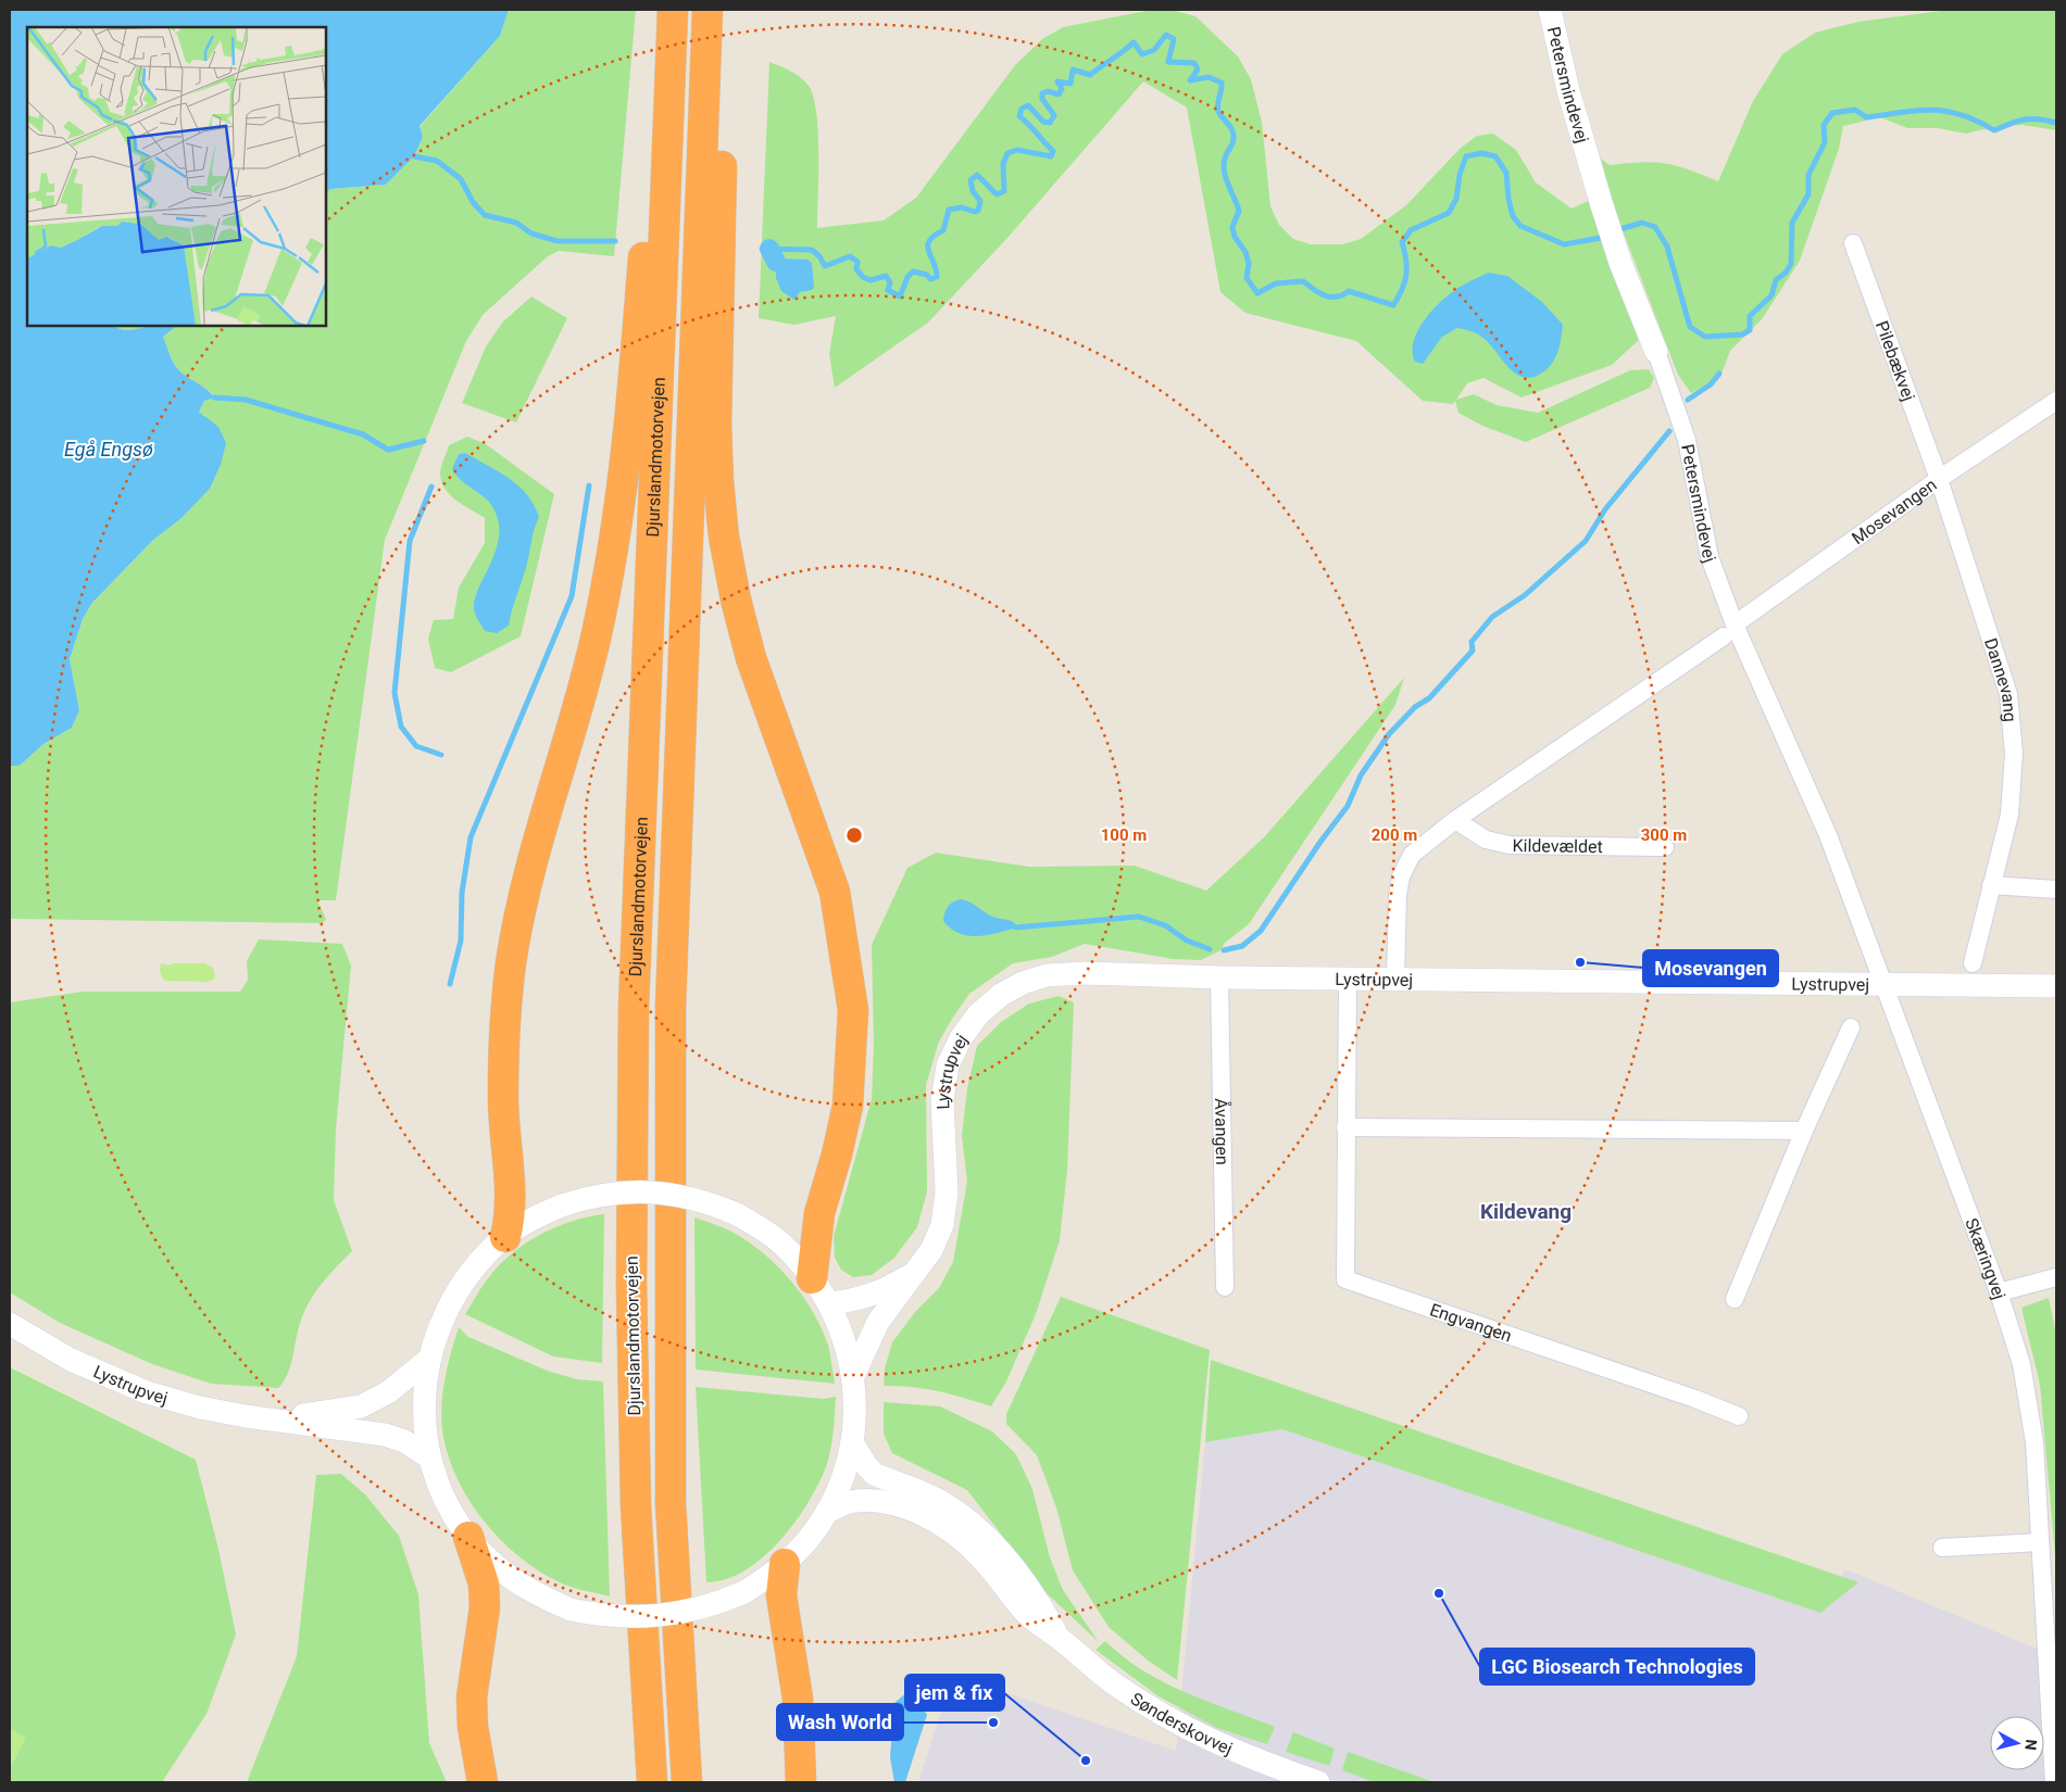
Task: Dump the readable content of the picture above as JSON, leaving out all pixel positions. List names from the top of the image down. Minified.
{"streets":{"highway":["Djurslandmotorvejen"],"street":["Petersmindevej","Pilebækvej","Mosevangen","Dannevang","Kildevældet","Lystrupvej","Åvangen","Skæringvej","Engvangen","Sønderskovvej"]},"crossings":[["Petersmindevej","Mosevangen"],["Petersmindevej","Lystrupvej"],["Petersmindevej","Skæringvej"],["Pilebækvej","Mosevangen"],["Pilebækvej","Dannevang"],["Mosevangen","Dannevang"],["Mosevangen","Kildevældet"],["Mosevangen","Lystrupvej"],["Lystrupvej","Åvangen"],["Lystrupvej","Skæringvej"],["Lystrupvej","Engvangen"]],"districts":["Kildevang"],"water":["Egå Engsø"],"places":["Mosevangen","LGC Biosearch Technologies","Wash World","jem & fix"],"north":"right","rings":["100 m","200 m","300 m"]}
